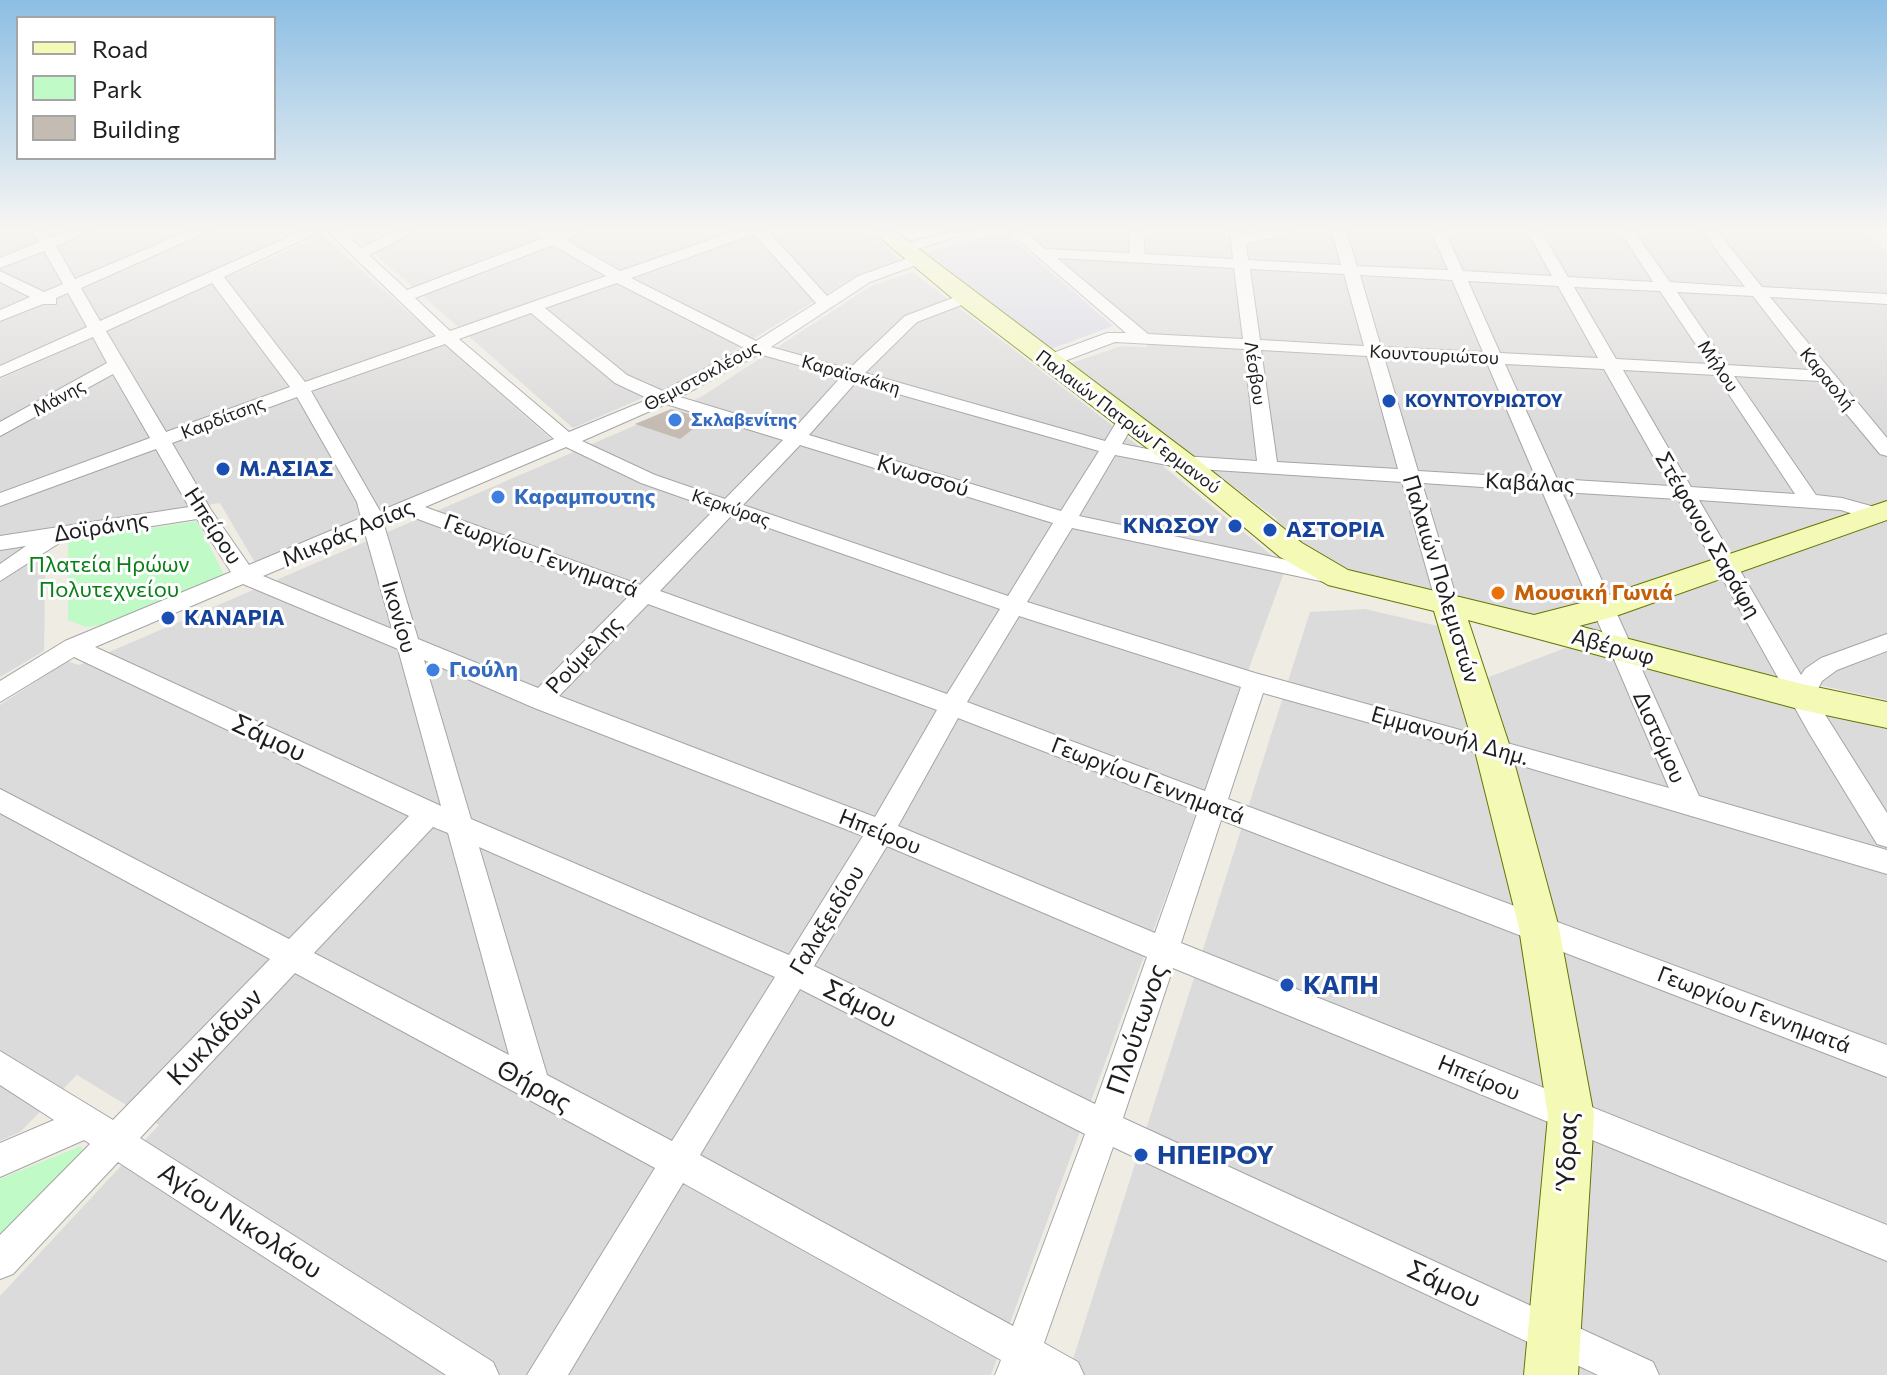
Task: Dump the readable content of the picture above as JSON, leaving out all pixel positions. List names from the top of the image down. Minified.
{"streets":{"street":["Κουντουριώτου","Μήλου","Λέσβου","Καραϊσκάκη","Θεμιστοκλέους","Καραολή","Μάνης","Καρδίτσης","Παλαιών Πατρών Γερμανού","Κνωσσού","Καβάλας","Κερκύρας","Ηπείρου","Δοϊράνης","Μικράς Ασίας","Στέφανου Σαράφη","Γεωργίου Γεννηματά","Παλαιών Πολεμιστών","Ικονίου","Αβέρωφ","Ρούμελης","Εμμανουήλ Δημ.","Διστόμου","Σάμου","Γαλαξειδίου","Πλούτωνος","Κυκλάδων","Θήρας","Ύδρας","Αγίου Νικολάου"]},"crossings":[["Κουντουριώτου","Μήλου"],["Κουντουριώτου","Λέσβου"],["Κουντουριώτου","Καραολή"],["Κουντουριώτου","Παλαιών Πατρών Γερμανού"],["Κουντουριώτου","Στέφανου Σαράφη"],["Κουντουριώτου","Παλαιών Πολεμιστών"],["Κουντουριώτου","Διστόμου"],["Μήλου","Καβάλας"],["Λέσβου","Καβάλας"],["Καραϊσκάκη","Θεμιστοκλέους"],["Καραϊσκάκη","Παλαιών Πατρών Γερμανού"],["Καραϊσκάκη","Καβάλας"],["Καραϊσκάκη","Ρούμελης"],["Καραϊσκάκη","Γαλαξειδίου"],["Θεμιστοκλέους","Κνωσσού"],["Θεμιστοκλέους","Κερκύρας"],["Θεμιστοκλέους","Μικράς Ασίας"],["Μάνης","Ηπείρου"],["Καρδίτσης","Κνωσσού"],["Καρδίτσης","Κερκύρας"],["Καρδίτσης","Ηπείρου"],["Καρδίτσης","Ικονίου"],["Παλαιών Πατρών Γερμανού","Κνωσσού"],["Παλαιών Πατρών Γερμανού","Καβάλας"],["Παλαιών Πατρών Γερμανού","Αβέρωφ"],["Παλαιών Πατρών Γερμανού","Ρούμελης"],["Παλαιών Πατρών Γερμανού","Γαλαξειδίου"],["Κνωσσού","Αβέρωφ"],["Κνωσσού","Ρούμελης"],["Κνωσσού","Γαλαξειδίου"],["Καβάλας","Στέφανου Σαράφη"],["Καβάλας","Παλαιών Πολεμιστών"],["Καβάλας","Διστόμου"],["Κερκύρας","Μικράς Ασίας"],["Κερκύρας","Ρούμελης"],["Κερκύρας","Εμμανουήλ Δημ."],["Κερκύρας","Γαλαξειδίου"],["Ηπείρου","Δοϊράνης"],["Ηπείρου","Μικράς Ασίας"],["Ηπείρου","Ικονίου"],["Ηπείρου","Ρούμελης"],["Ηπείρου","Γαλαξειδίου"],["Ηπείρου","Πλούτωνος"],["Ηπείρου","Ύδρας"],["Μικράς Ασίας","Γεωργίου Γεννηματά"],["Μικράς Ασίας","Ικονίου"],["Μικράς Ασίας","Σάμου"],["Στέφανου Σαράφη","Αβέρωφ"],["Γεωργίου Γεννηματά","Παλαιών Πολεμιστών"],["Γεωργίου Γεννηματά","Ρούμελης"],["Γεωργίου Γεννηματά","Γαλαξειδίου"],["Γεωργίου Γεννηματά","Πλούτωνος"],["Γεωργίου Γεννηματά","Ύδρας"],["Παλαιών Πολεμιστών","Αβέρωφ"],["Παλαιών Πολεμιστών","Εμμανουήλ Δημ."],["Παλαιών Πολεμιστών","Ύδρας"],["Ικονίου","Σάμου"],["Ικονίου","Θήρας"],["Αβέρωφ","Διστόμου"],["Εμμανουήλ Δημ.","Διστόμου"],["Εμμανουήλ Δημ.","Γαλαξειδίου"],["Εμμανουήλ Δημ.","Πλούτωνος"],["Σάμου","Γαλαξειδίου"],["Σάμου","Πλούτωνος"],["Σάμου","Κυκλάδων"],["Σάμου","Ύδρας"],["Γαλαξειδίου","Θήρας"],["Πλούτωνος","Θήρας"],["Κυκλάδων","Θήρας"],["Κυκλάδων","Αγίου Νικολάου"]],"parks":["Πλατεία Ηρώων Πολυτεχνείου"],"places":["ΚΟΥΝΤΟΥΡΙΩΤΟΥ","Σκλαβενίτης","Μ.ΑΣΙΑΣ","Καραμπουτης","ΚΝΩΣΟΥ","ΑΣΤΟΡΙΑ","Μουσική Γωνιά","ΚΑΝΑΡΙΑ","Γιούλη","ΚΑΠΗ","ΗΠΕΙΡΟΥ"],"legend":["Road","Park","Building"]}
